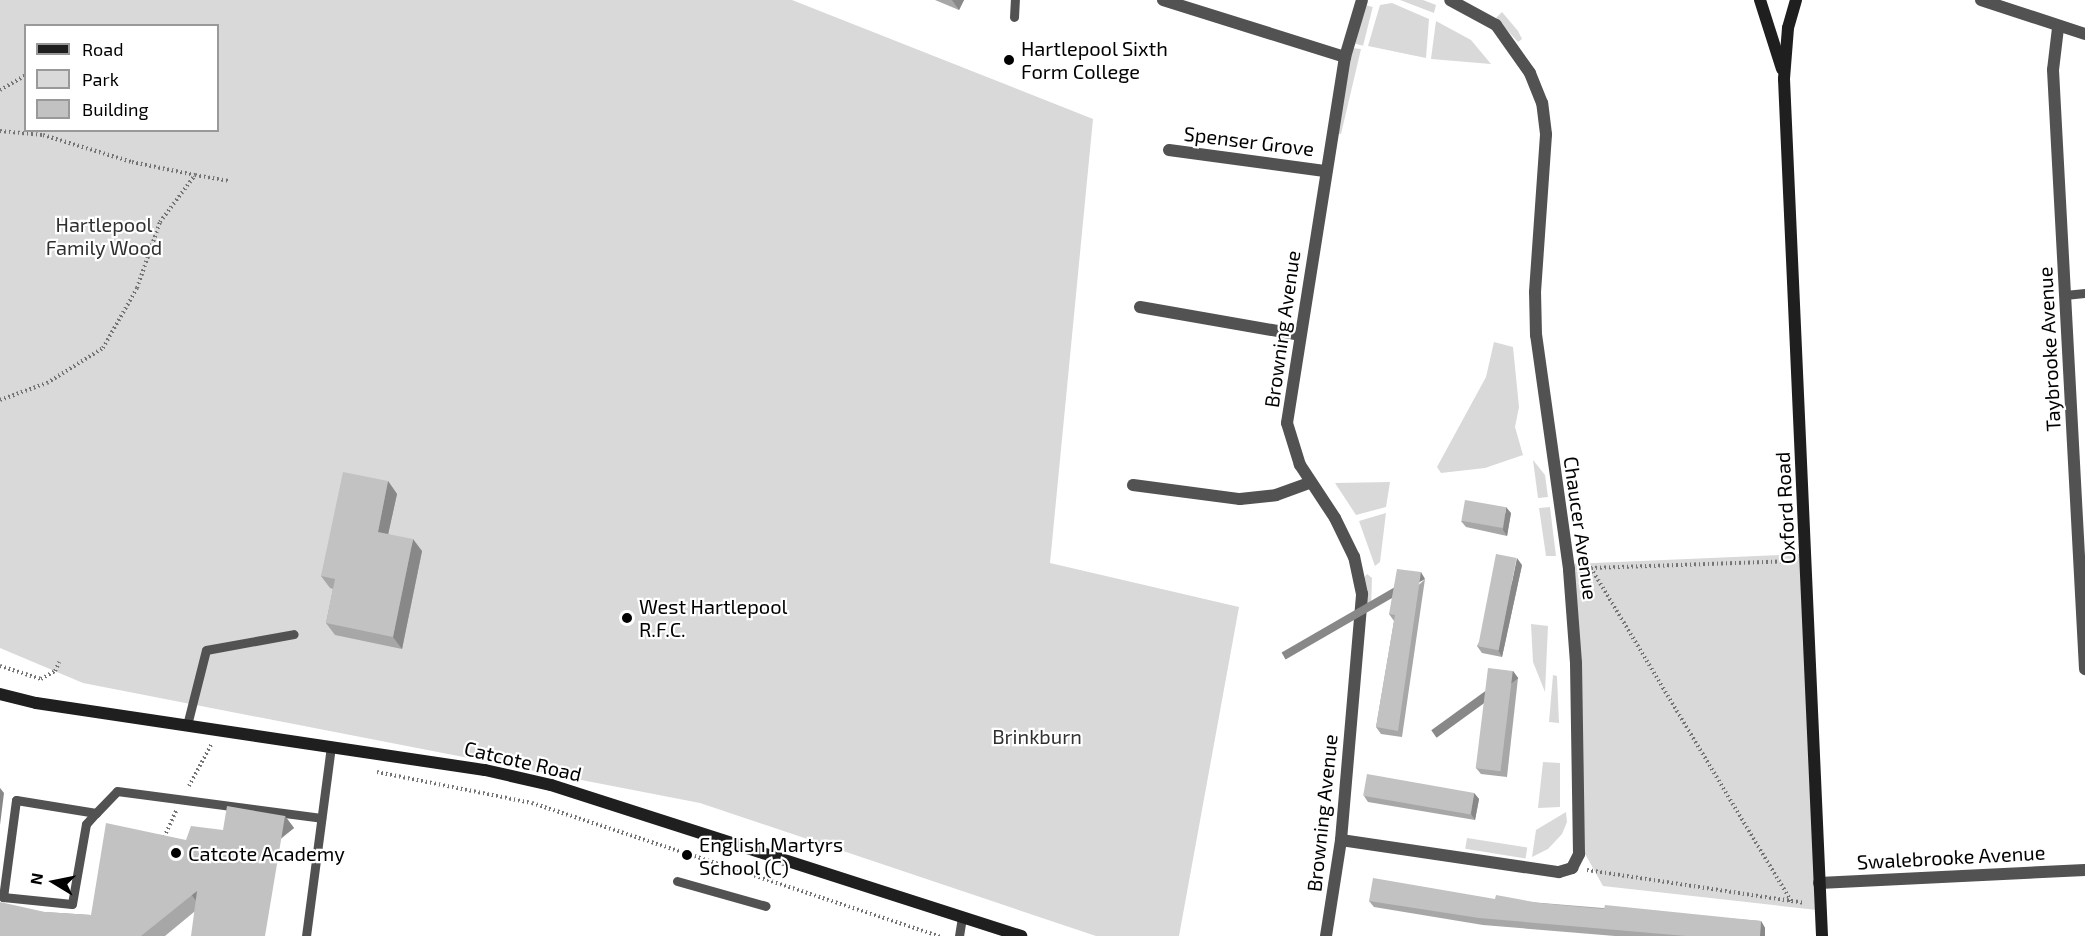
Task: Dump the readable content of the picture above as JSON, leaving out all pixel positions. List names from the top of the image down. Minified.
{"streets":{"street":["Spenser Grove","Browning Avenue","Taybrooke Avenue","Oxford Road","Chaucer Avenue","Catcote Road","Swalebrooke Avenue"]},"crossings":[["Spenser Grove","Browning Avenue"],["Oxford Road","Swalebrooke Avenue"]],"parks":["Hartlepool Family Wood","Brinkburn"],"places":["Hartlepool Sixth Form College","West Hartlepool R.F.C.","Catcote Academy","English Martyrs School (C)"],"legend":["Road","Park","Building"],"north":"left"}
